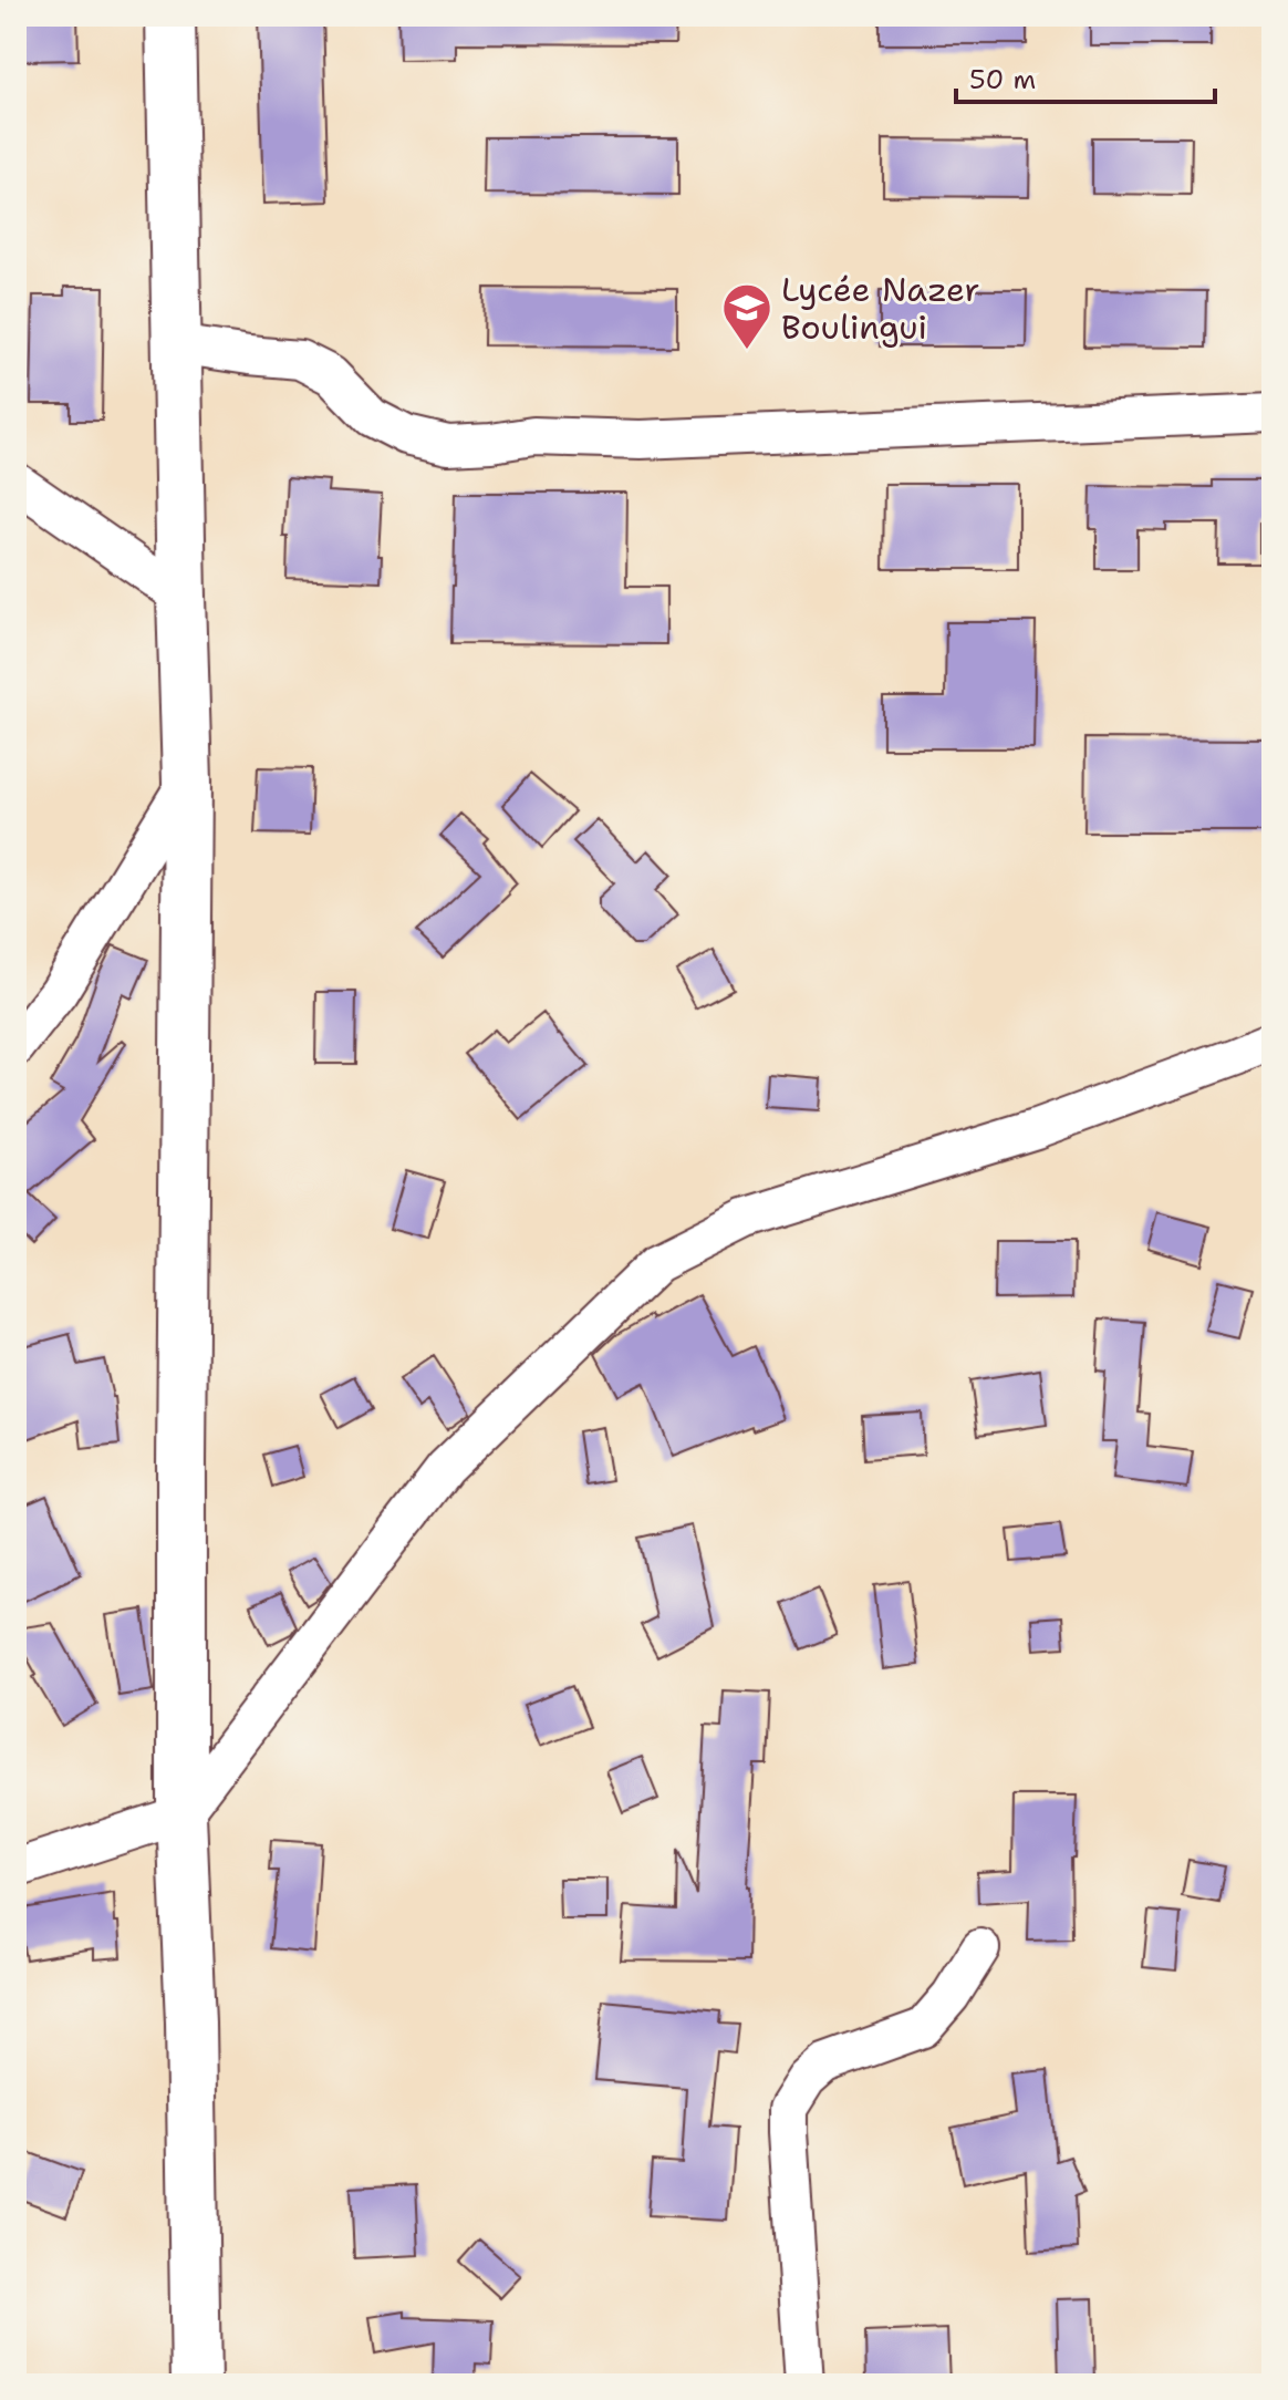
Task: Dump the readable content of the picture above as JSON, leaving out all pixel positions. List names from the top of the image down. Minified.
{"places":{"school or university":["Lycée Nazer Boulingui"]},"scale_bar":"50 m"}
